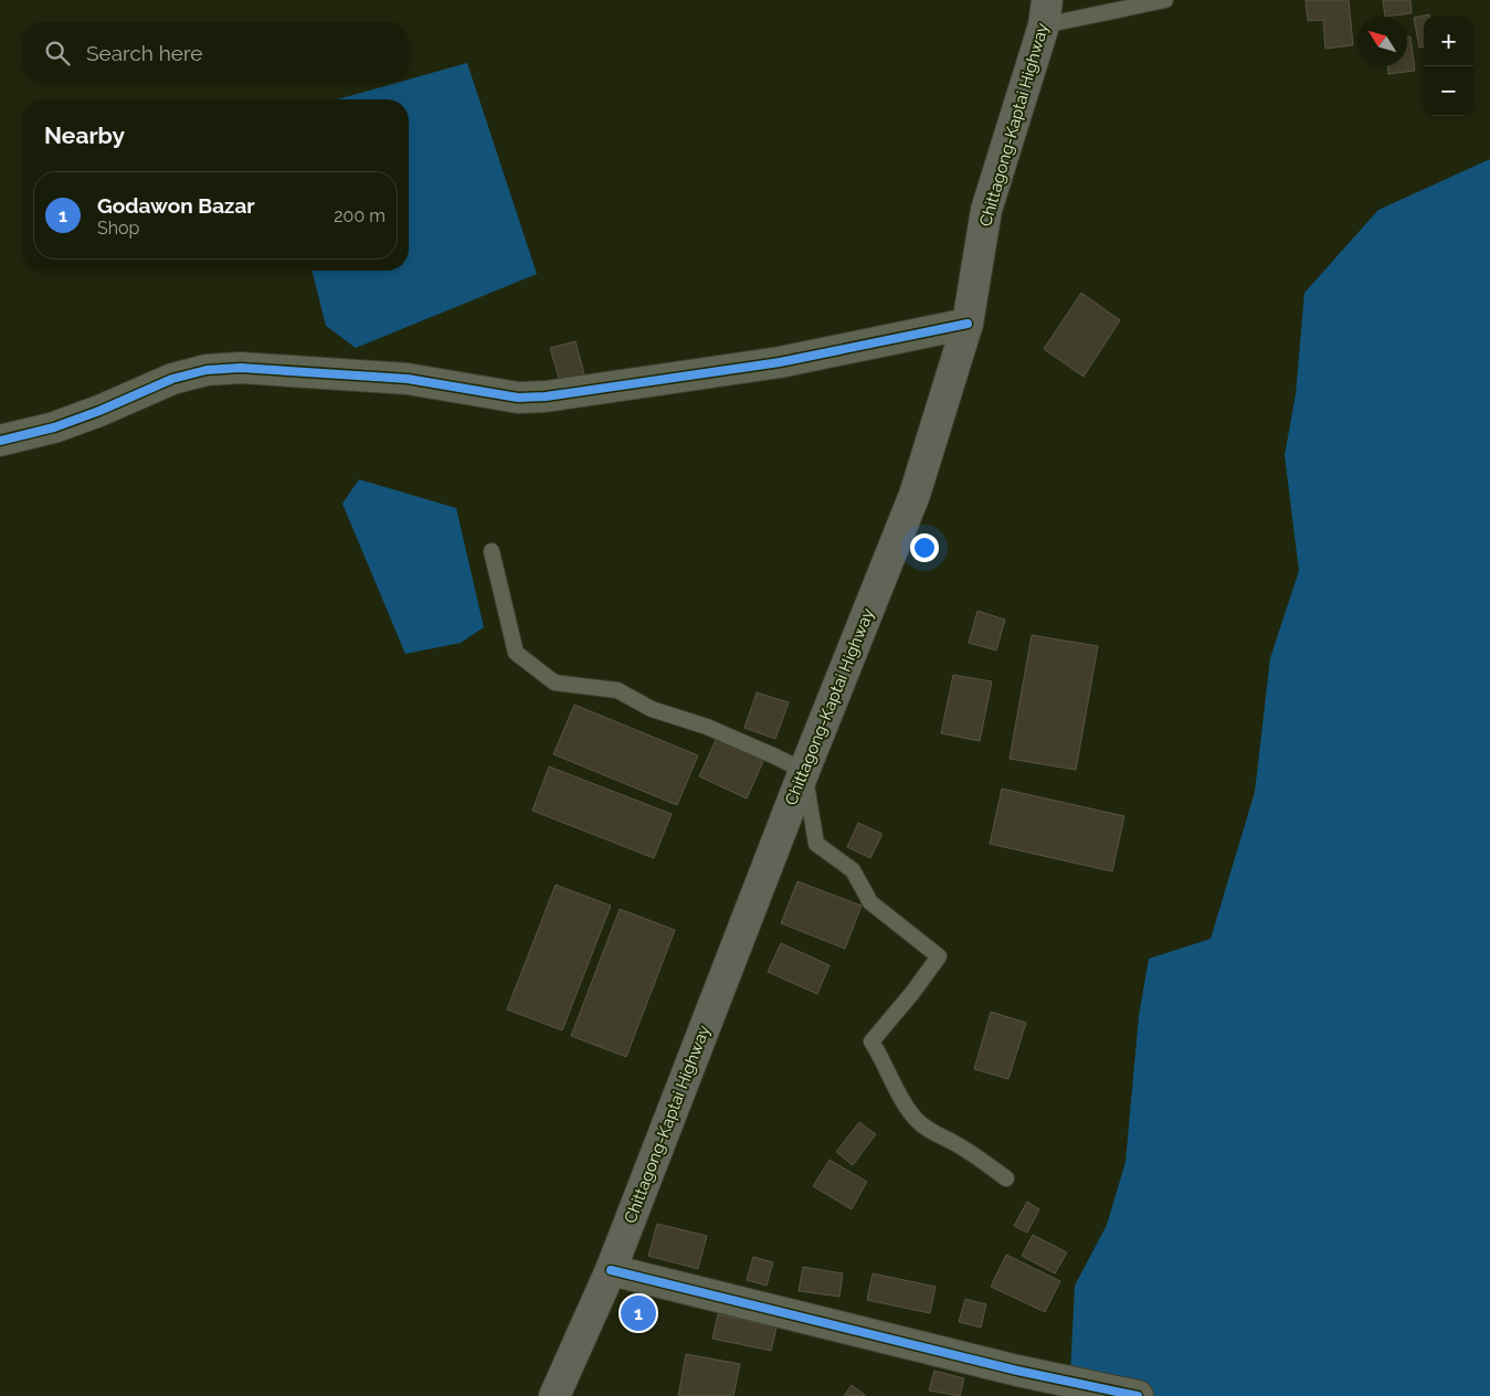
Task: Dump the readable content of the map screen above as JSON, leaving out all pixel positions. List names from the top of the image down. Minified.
{"streets":{"main road":["Chittagong-Kaptai Highway"]},"north":"top left","page":{"map_buttons":["+","−"],"search":"Search here","heading":"Nearby","list":[{"mark":"1","name":"Godawon Bazar","note":"Shop","value":"200 m"}],"pins":"1"}}
